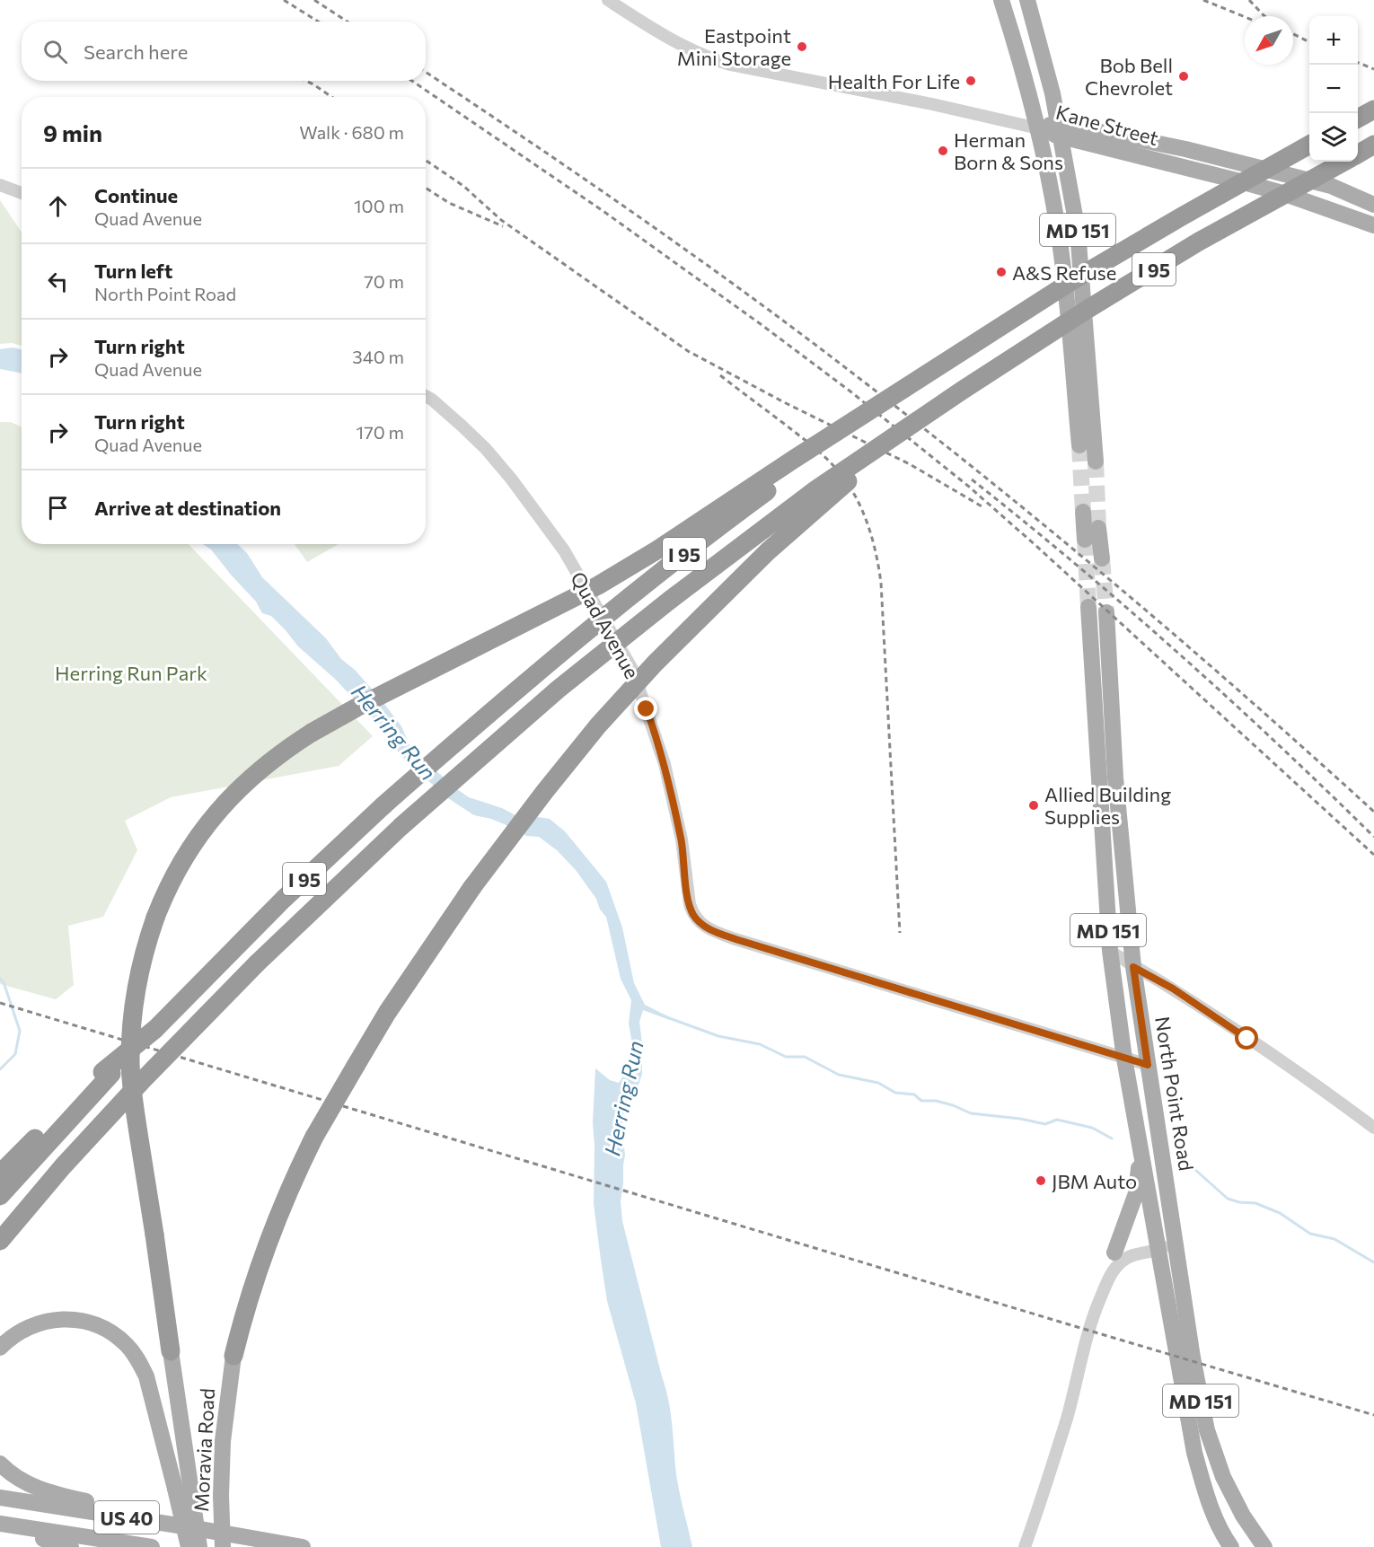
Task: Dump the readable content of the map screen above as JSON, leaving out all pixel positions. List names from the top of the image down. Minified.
{"streets":{"highway":["I 95"],"main road":["Kane Street","MD 151","North Point Road","Moravia Road","US 40"],"street":["Quad Avenue"]},"crossings":[["Kane Street","MD 151"],["MD 151","North Point Road"],["Quad Avenue","North Point Road"]],"water":["Herring Run"],"parks":["Herring Run Park"],"places":["Eastpoint Mini Storage","Bob Bell Chevrolet","Health For Life","Herman Born & Sons","A&S Refuse","Allied Building Supplies","JBM Auto"],"north":"bottom left","page":{"map_buttons":["+","−"],"search":"Search here","heading":["9 min","Walk · 680 m"],"list":[["Continue","Quad Avenue","100 m"],["Turn left","North Point Road","70 m"],["Turn right","Quad Avenue","340 m"],["Turn right","Quad Avenue","170 m"],"Arrive at destination"]}}
